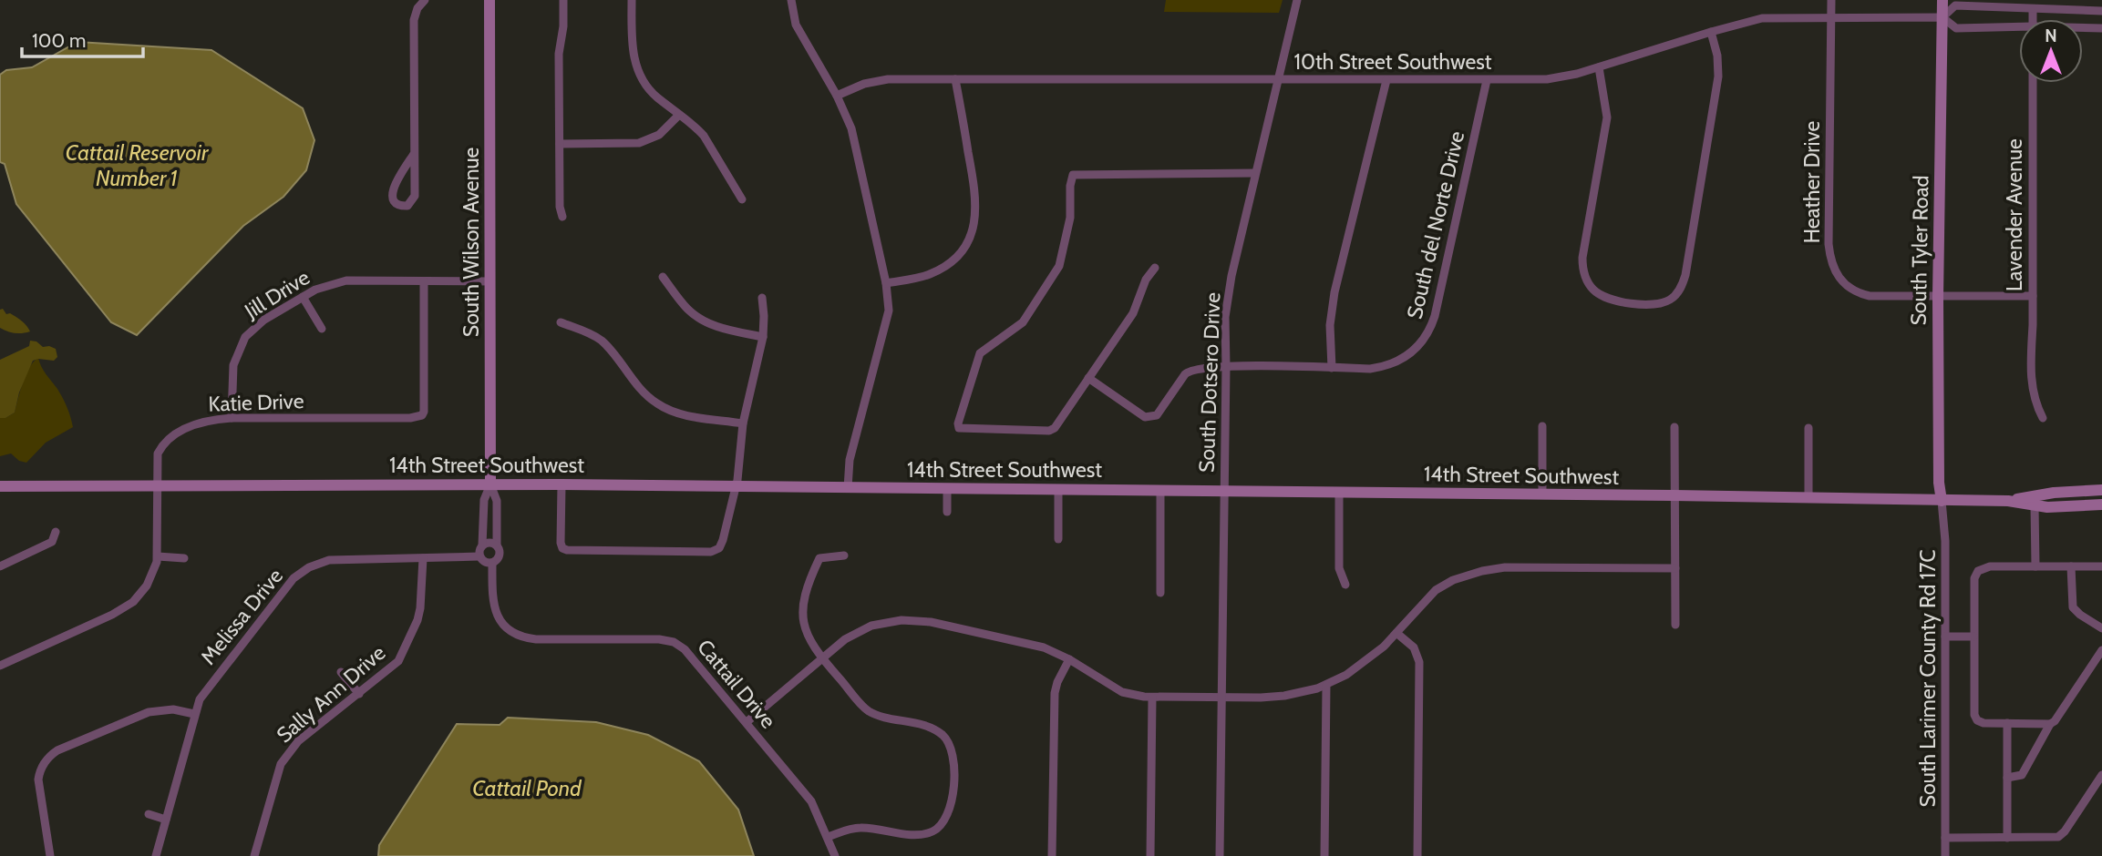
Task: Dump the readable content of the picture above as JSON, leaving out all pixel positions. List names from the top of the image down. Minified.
{"streets":{"main road":["South Wilson Avenue","South Tyler Road","14th Street Southwest"],"street":["10th Street Southwest","Heather Drive","Lavender Avenue","South del Norte Drive","Jill Drive","South Dotsero Drive","Katie Drive","Melissa Drive","South Larimer County Rd 17C","Cattail Drive","Sally Ann Drive"]},"crossings":[["10th Street Southwest","Heather Drive"],["10th Street Southwest","Lavender Avenue"],["10th Street Southwest","South del Norte Drive"],["10th Street Southwest","South Tyler Road"],["10th Street Southwest","South Dotsero Drive"],["Heather Drive","Lavender Avenue"],["Heather Drive","South Tyler Road"],["South del Norte Drive","South Dotsero Drive"],["South Wilson Avenue","Jill Drive"],["South Wilson Avenue","14th Street Southwest"],["South Wilson Avenue","Melissa Drive"],["South Wilson Avenue","Cattail Drive"],["South Tyler Road","14th Street Southwest"],["South Tyler Road","South Larimer County Rd 17C"],["Jill Drive","Katie Drive"],["South Dotsero Drive","14th Street Southwest"],["Katie Drive","14th Street Southwest"],["14th Street Southwest","South Larimer County Rd 17C"],["Melissa Drive","Cattail Drive"],["Melissa Drive","Sally Ann Drive"]],"water":["Cattail Reservoir Number 1","Cattail Pond"],"scale_bar":"100 m","north":"top"}
